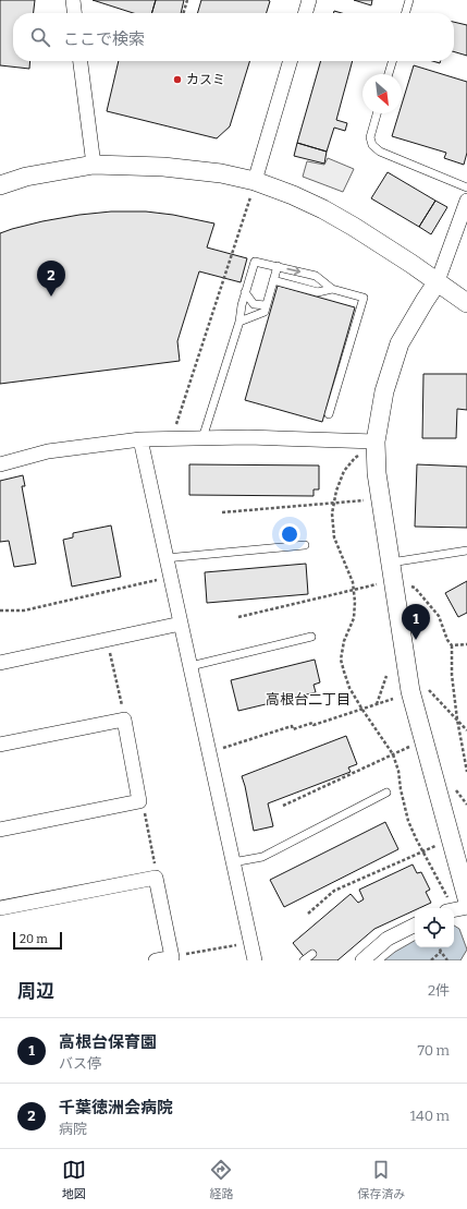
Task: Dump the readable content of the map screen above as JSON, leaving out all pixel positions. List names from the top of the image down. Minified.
{"districts":["高根台二丁目"],"places":["カスミ"],"scale_bar":"20 m","north":"bottom right","page":{"search":"ここで検索","pins":["2","1"],"scale":"20 m","heading":["周辺","2件"],"list":[{"mark":"1","name":"高根台保育園","note":"バス停","value":"70 m"},{"mark":"2","name":"千葉徳洲会病院","note":"病院","value":"140 m"}],"nav":["地図","経路","保存済み"]}}
